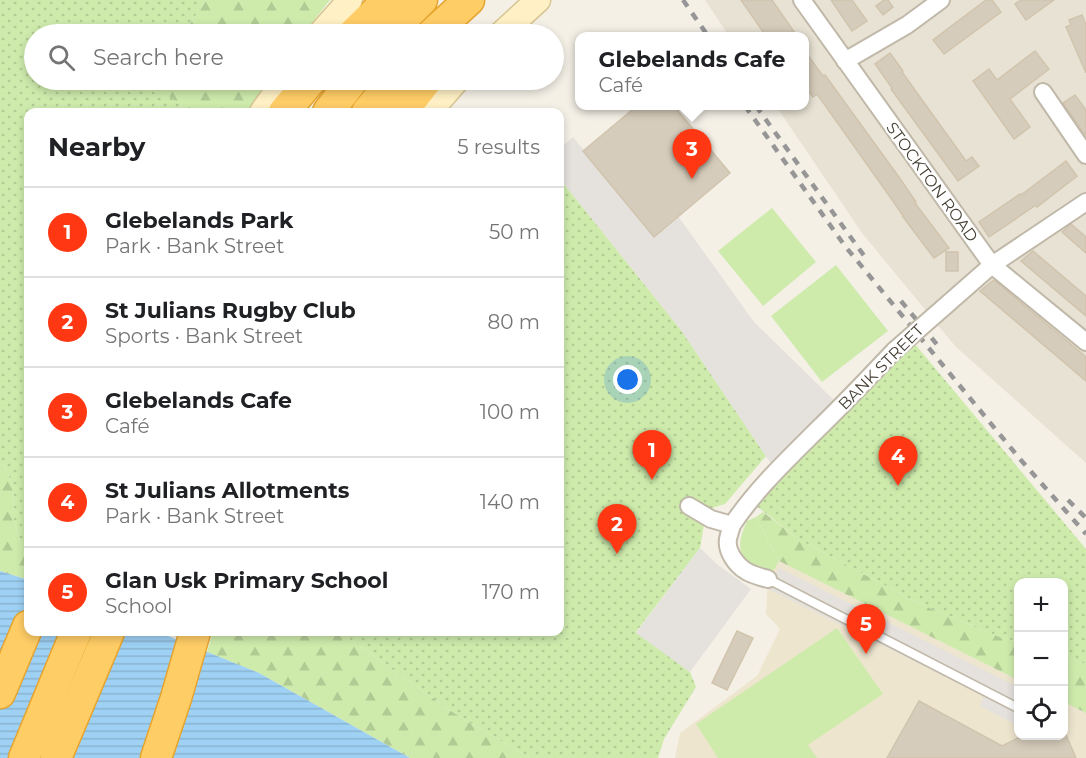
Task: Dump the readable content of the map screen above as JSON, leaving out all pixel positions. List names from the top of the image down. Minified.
{"streets":{"street":["STOCKTON ROAD","BANK STREET"]},"crossings":[["STOCKTON ROAD","BANK STREET"]],"page":{"search":"Search here","popup":["Glebelands Cafe","Café"],"heading":["Nearby","5 results"],"pins":["3","1","4","2","5"],"list":[{"mark":"1","name":"Glebelands Park","note":"Park · Bank Street","value":"50 m"},{"mark":"2","name":"St Julians Rugby Club","note":"Sports · Bank Street","value":"80 m"},{"mark":"3","name":"Glebelands Cafe","note":"Café","value":"100 m"},{"mark":"4","name":"St Julians Allotments","note":"Park · Bank Street","value":"140 m"},{"mark":"5","name":"Glan Usk Primary School","note":"School","value":"170 m"}],"map_buttons":["+","−"]}}
